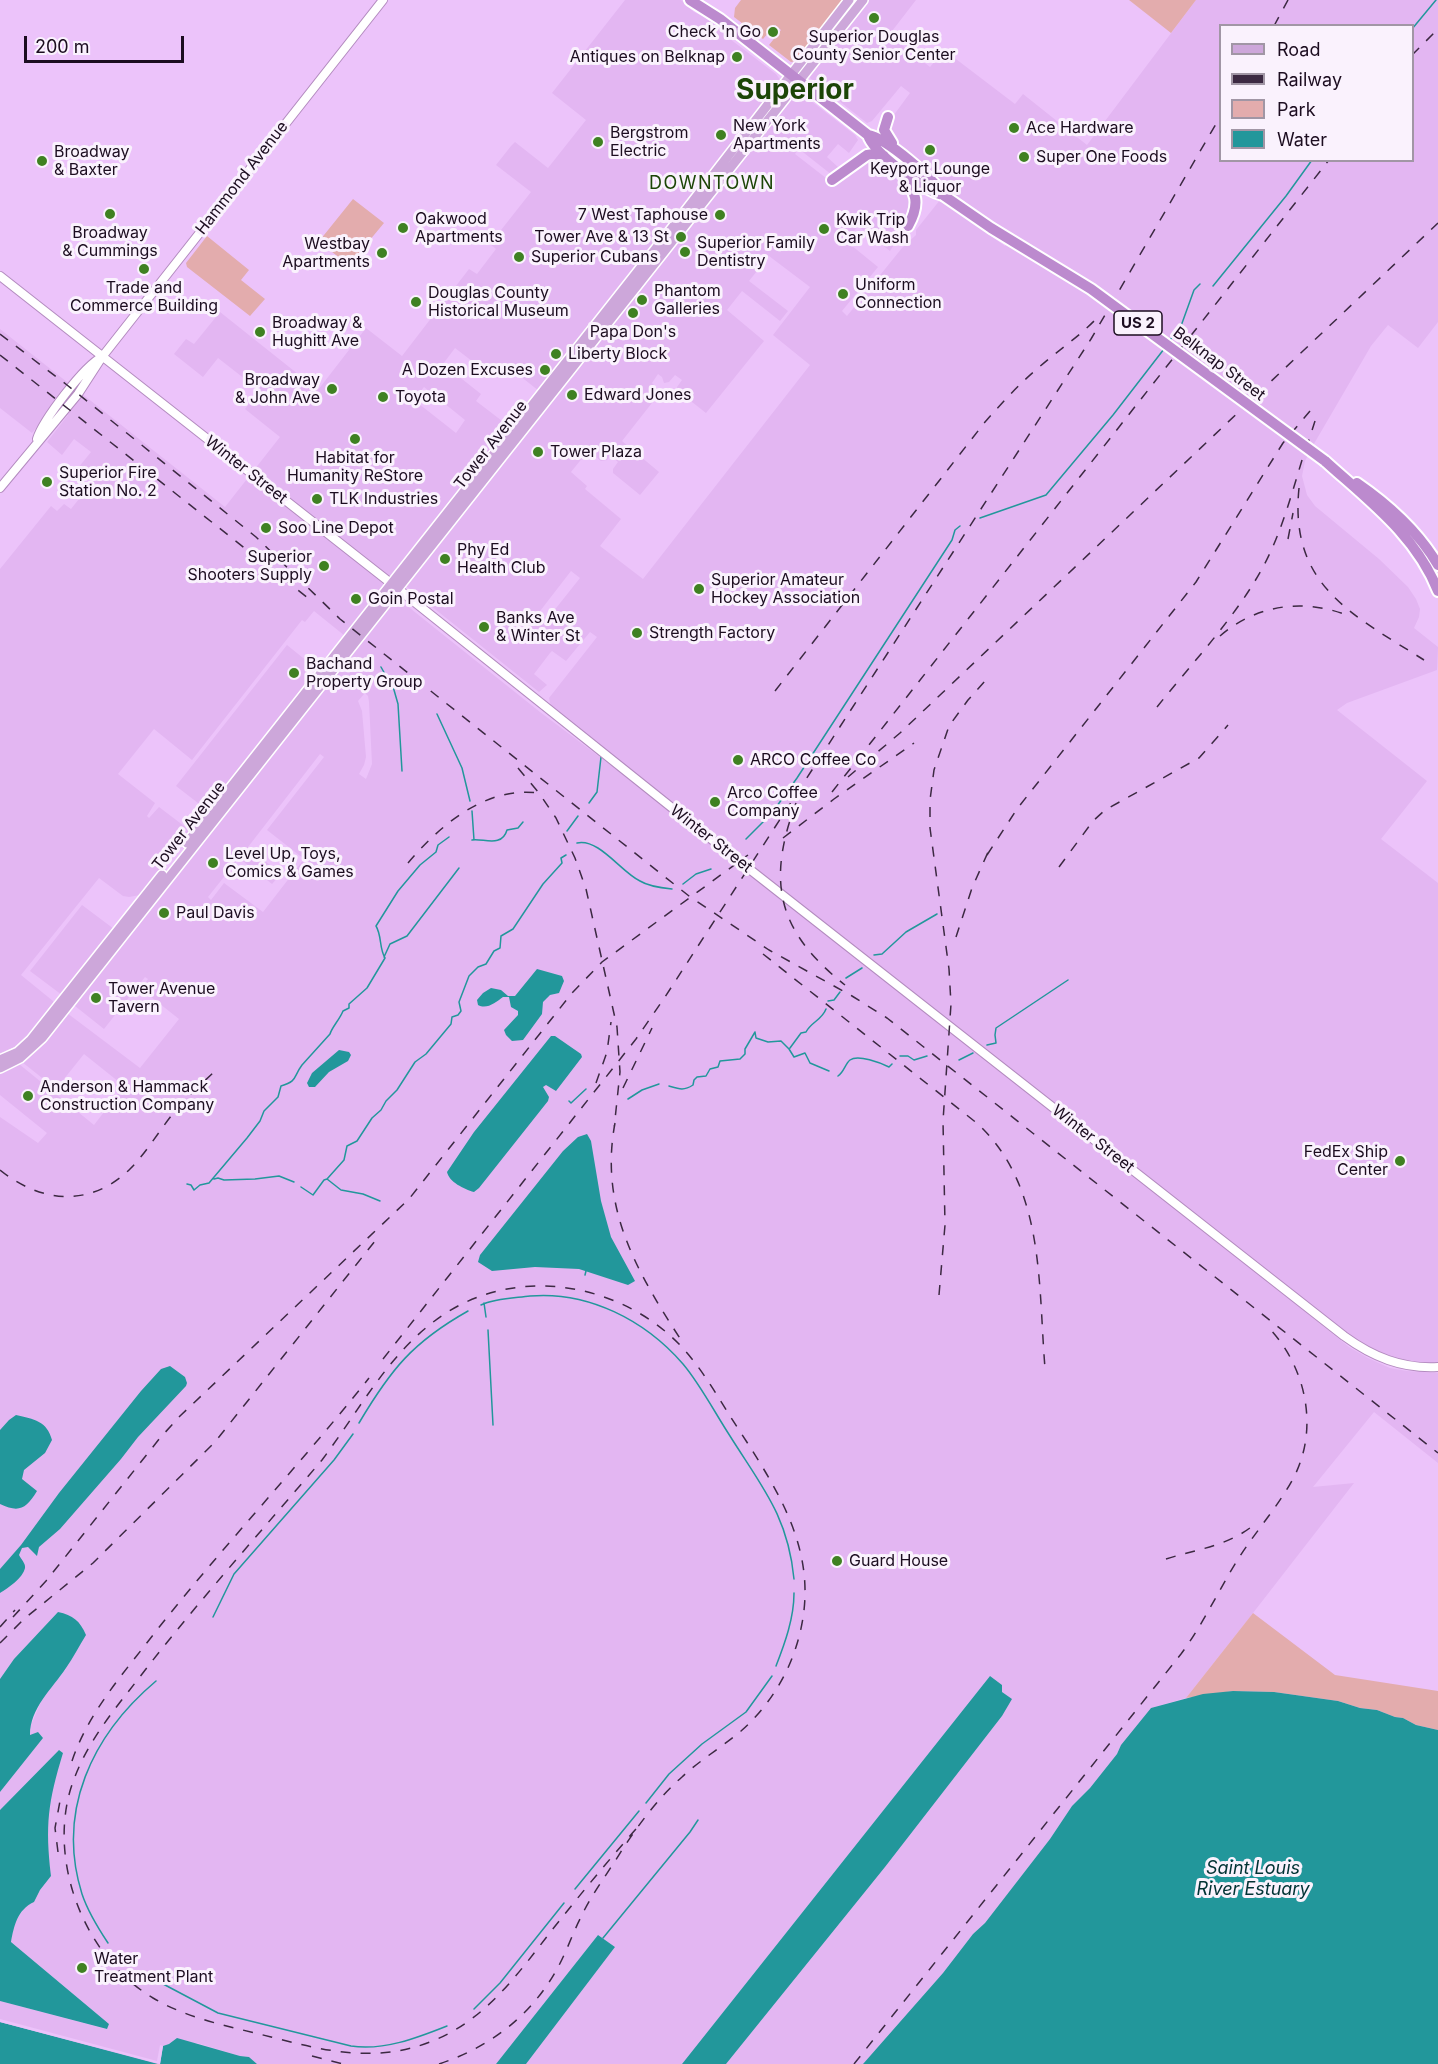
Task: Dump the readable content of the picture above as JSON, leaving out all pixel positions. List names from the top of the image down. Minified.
{"streets":{"highway":["US 2","Belknap Street"],"main road":["Tower Avenue"],"street":["Hammond Avenue","Winter Street"]},"crossings":[["Hammond Avenue","Winter Street"],["US 2","Belknap Street"],["US 2","Tower Avenue"],["Tower Avenue","Winter Street"]],"districts":["Superior","DOWNTOWN"],"water":["Saint Louis River Estuary"],"places":["Superior Douglas County Senior Center","Check 'n Go","Antiques on Belknap","Ace Hardware","New York Apartments","Bergstrom Electric","Keyport Lounge & Liquor","Super One Foods","Broadway & Baxter","Broadway & Cummings","7 West Taphouse","Oakwood Apartments","Kwik Trip Car Wash","Tower Ave & 13 St","Superior Family Dentistry","Westbay Apartments","Superior Cubans","Trade and Commerce Building","Uniform Connection","Phantom Galleries","Douglas County Historical Museum","Papa Don's","Broadway & Hughitt Ave","Liberty Block","A Dozen Excuses","Broadway & John Ave","Edward Jones","Toyota","Habitat for Humanity ReStore","Tower Plaza","Superior Fire Station No. 2","TLK Industries","Soo Line Depot","Phy Ed Health Club","Superior Shooters Supply","Superior Amateur Hockey Association","Goin Postal","Banks Ave & Winter St","Strength Factory","Bachand Property Group","ARCO Coffee Co","Arco Coffee Company","Level Up, Toys, Comics & Games","Paul Davis","Tower Avenue Tavern","Anderson & Hammack Construction Company","FedEx Ship Center","Guard House","Water Treatment Plant"],"legend":["Road","Railway","Park","Water"],"scale_bar":"200 m"}
